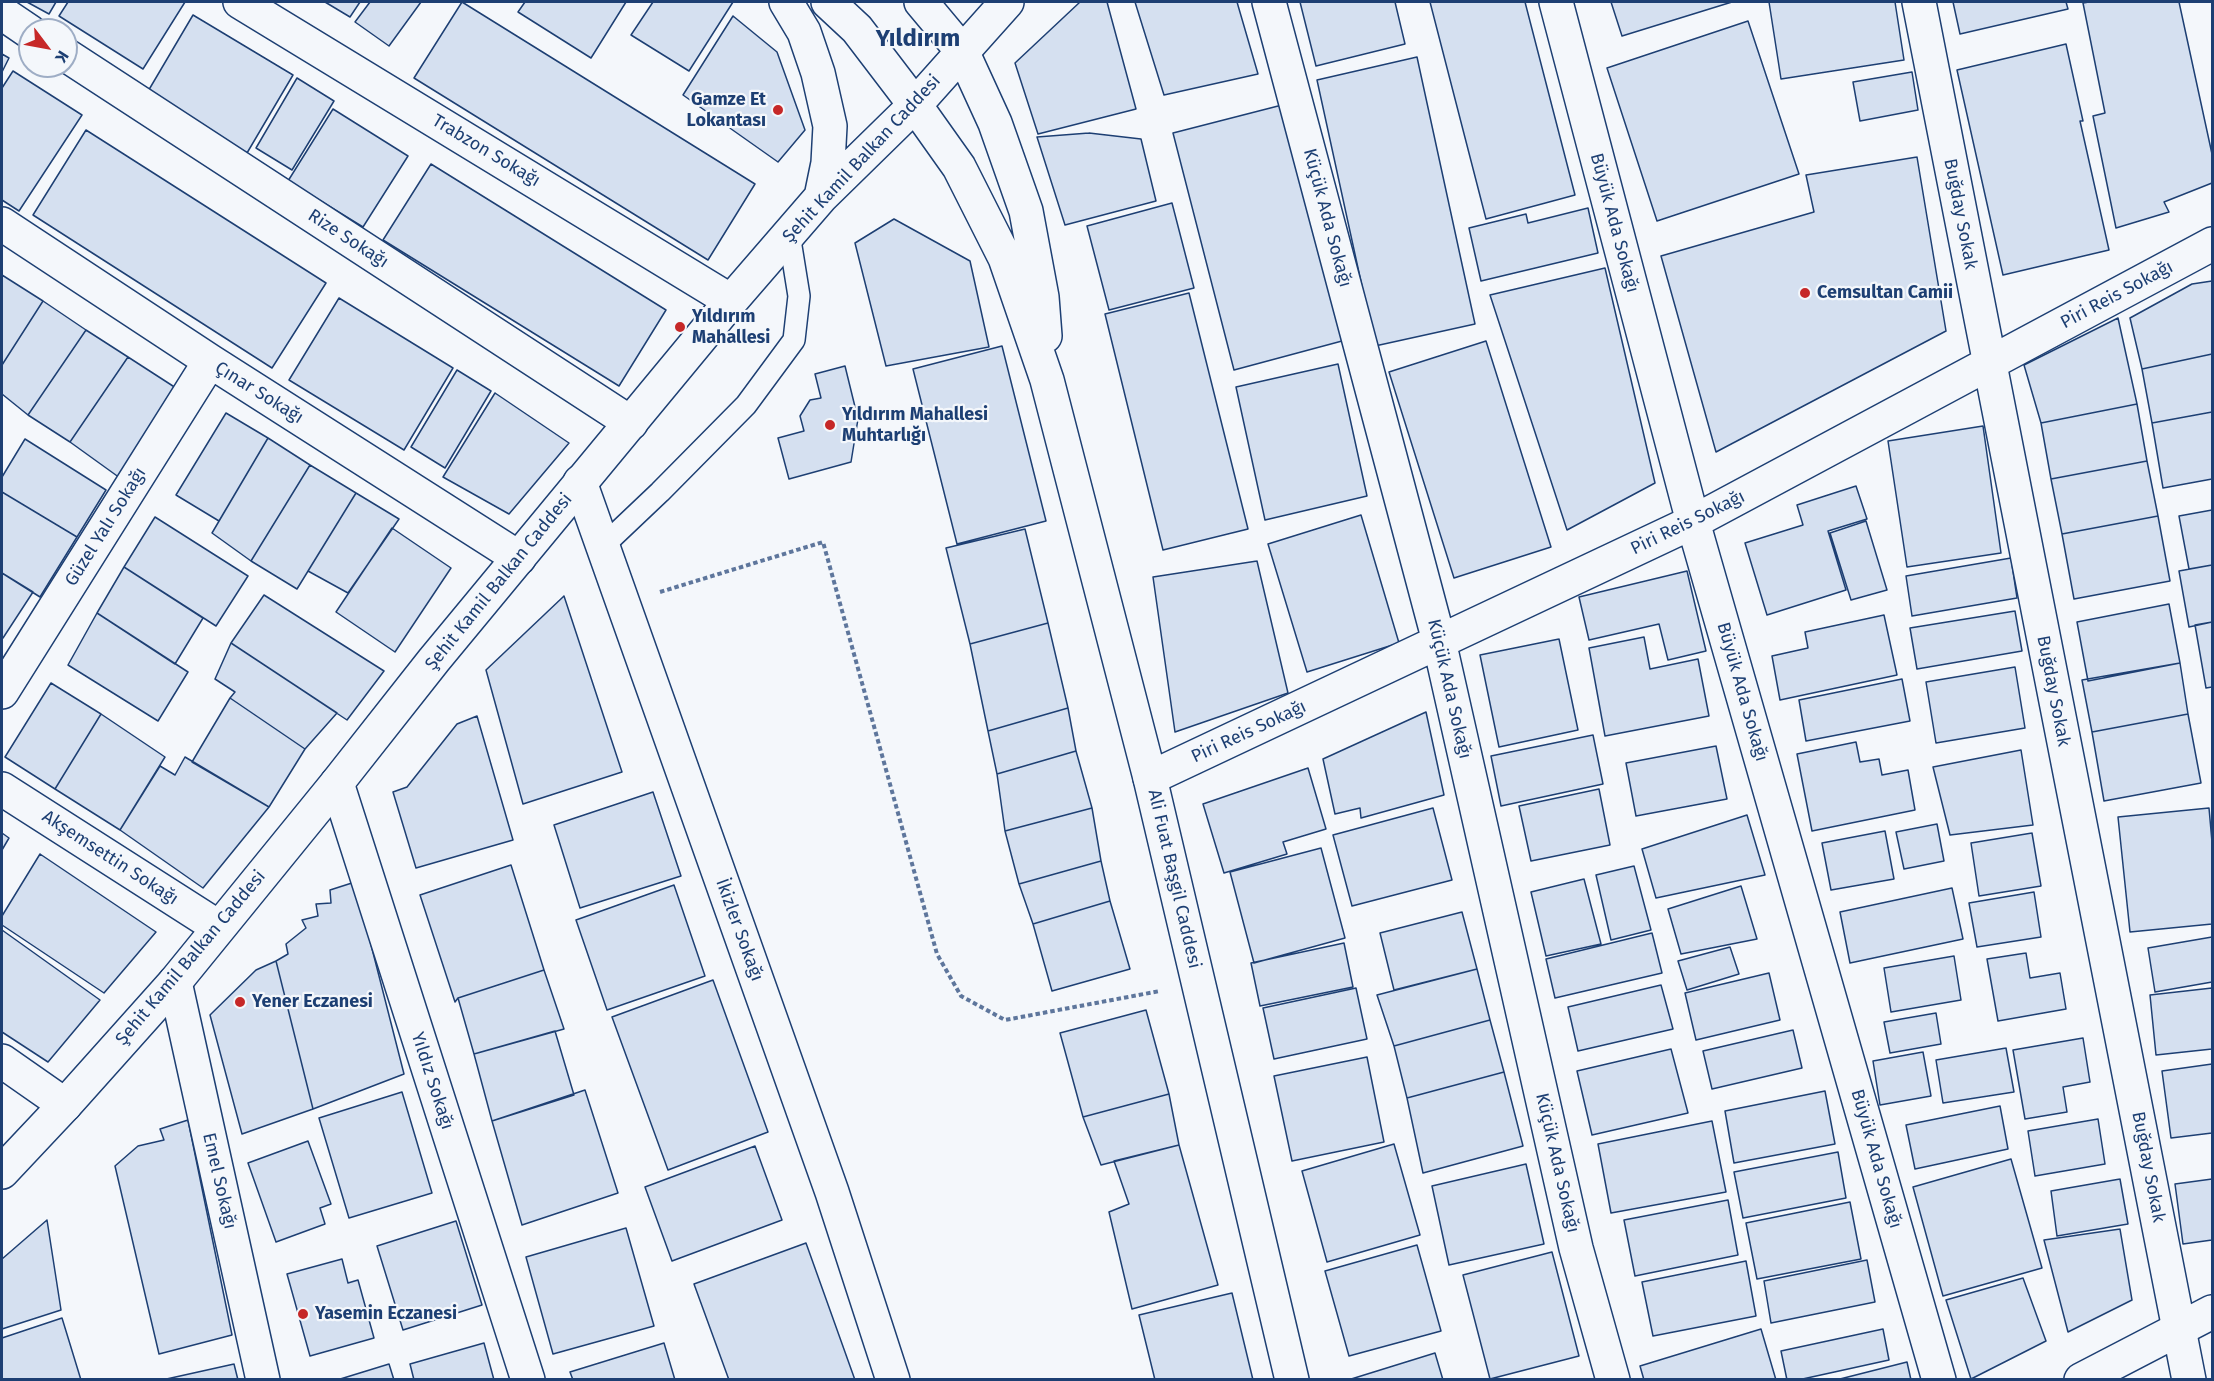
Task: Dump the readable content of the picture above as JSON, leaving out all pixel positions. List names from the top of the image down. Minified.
{"streets":{"street":["Trabzon Sokağı","Şehit Kamil Balkan Caddesi","Buğday Sokak","Küçük Ada Sokağı","Büyük Ada Sokağı","Rize Sokağı","Piri Reis Sokağı","Çınar Sokağı","Güzel Yalı Sokağı","Akşemsettin Sokağı","Ali Fuat Başgil Caddesi","İkizler Sokağı","Yıldız Sokağı","Emel Sokağı"]},"crossings":[["Trabzon Sokağı","Şehit Kamil Balkan Caddesi"],["Şehit Kamil Balkan Caddesi","Rize Sokağı"],["Şehit Kamil Balkan Caddesi","Çınar Sokağı"],["Şehit Kamil Balkan Caddesi","Akşemsettin Sokağı"],["Şehit Kamil Balkan Caddesi","İkizler Sokağı"],["Şehit Kamil Balkan Caddesi","Yıldız Sokağı"],["Şehit Kamil Balkan Caddesi","Emel Sokağı"],["Buğday Sokak","Piri Reis Sokağı"],["Küçük Ada Sokağı","Piri Reis Sokağı"],["Büyük Ada Sokağı","Piri Reis Sokağı"],["Piri Reis Sokağı","Ali Fuat Başgil Caddesi"],["Çınar Sokağı","Güzel Yalı Sokağı"]],"districts":["Yıldırım"],"places":["Gamze Et Lokantası","Cemsultan Camii","Yıldırım Mahallesi","Yıldırım Mahallesi Muhtarlığı","Yener Eczanesi","Yasemin Eczanesi"],"north":"bottom right"}
